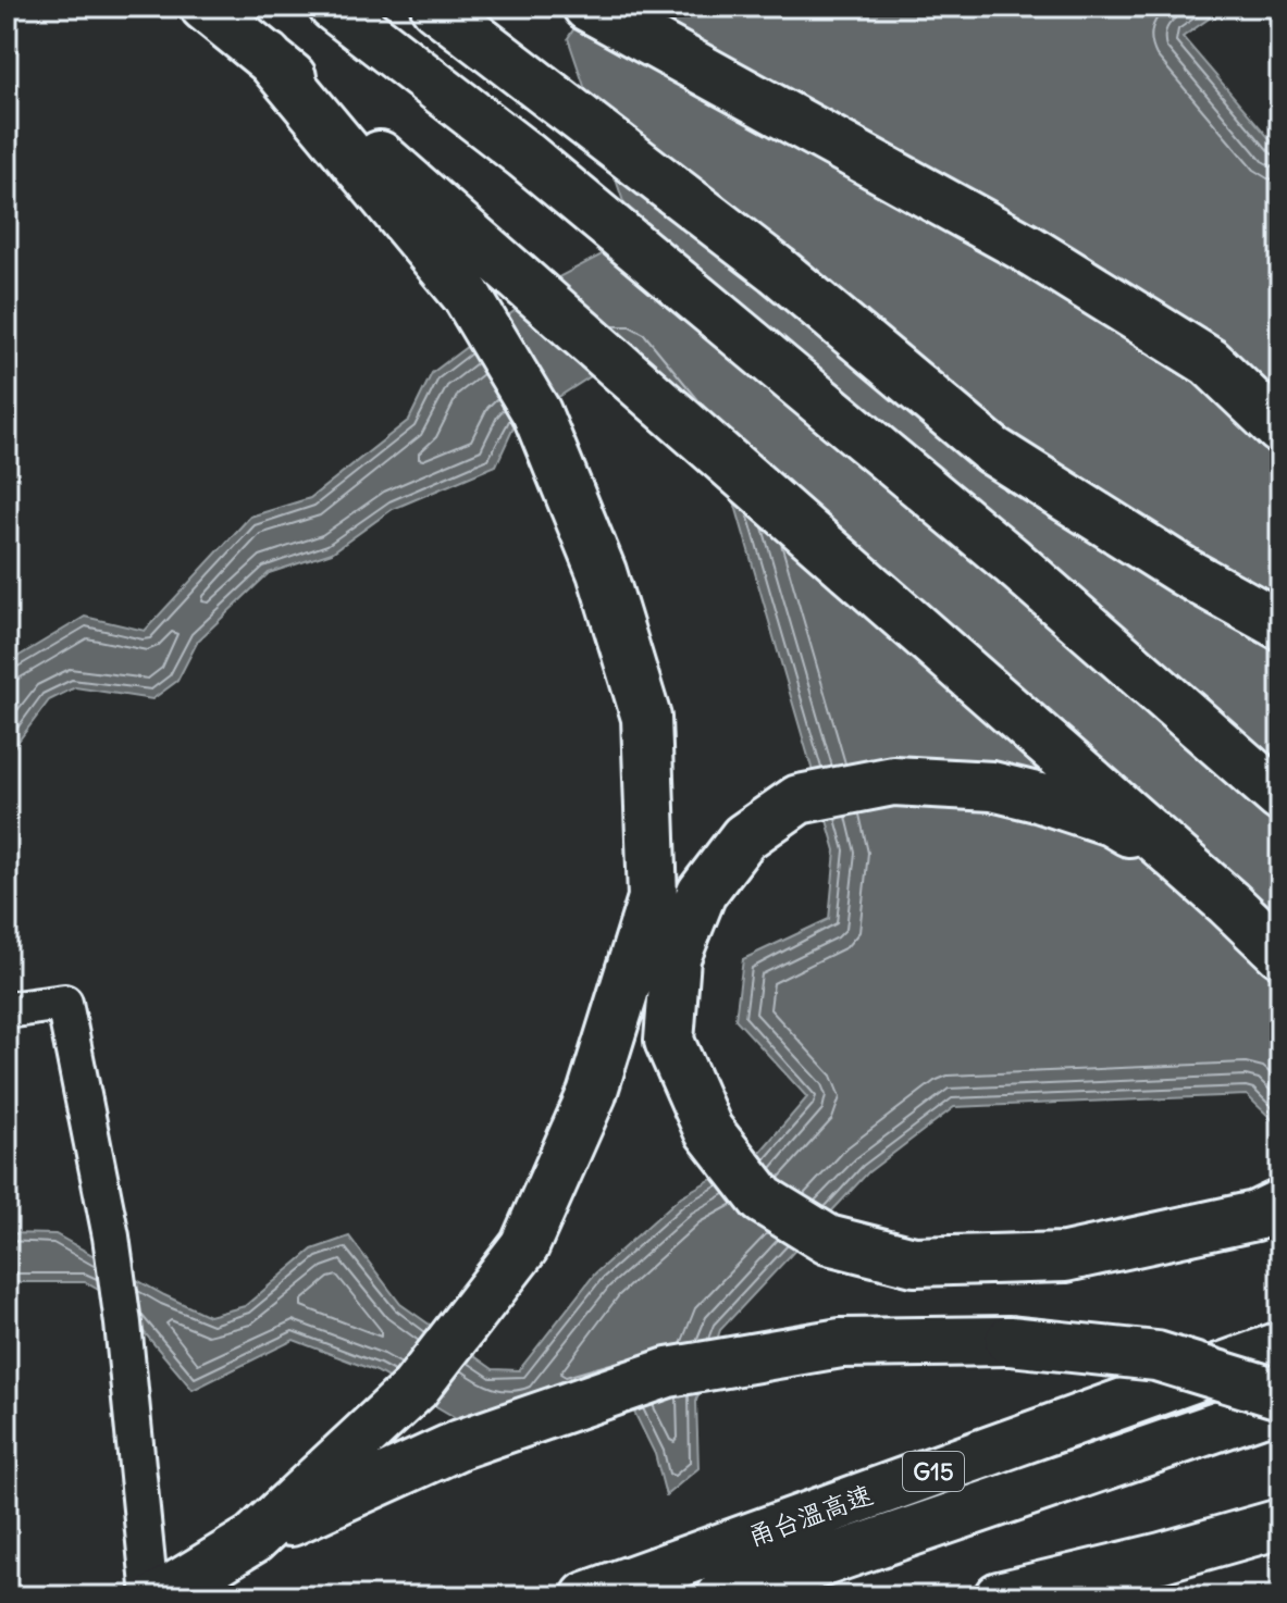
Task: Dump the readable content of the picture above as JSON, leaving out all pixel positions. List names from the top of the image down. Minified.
{"streets":{"highway":["G15","甬台温高速"]}}
